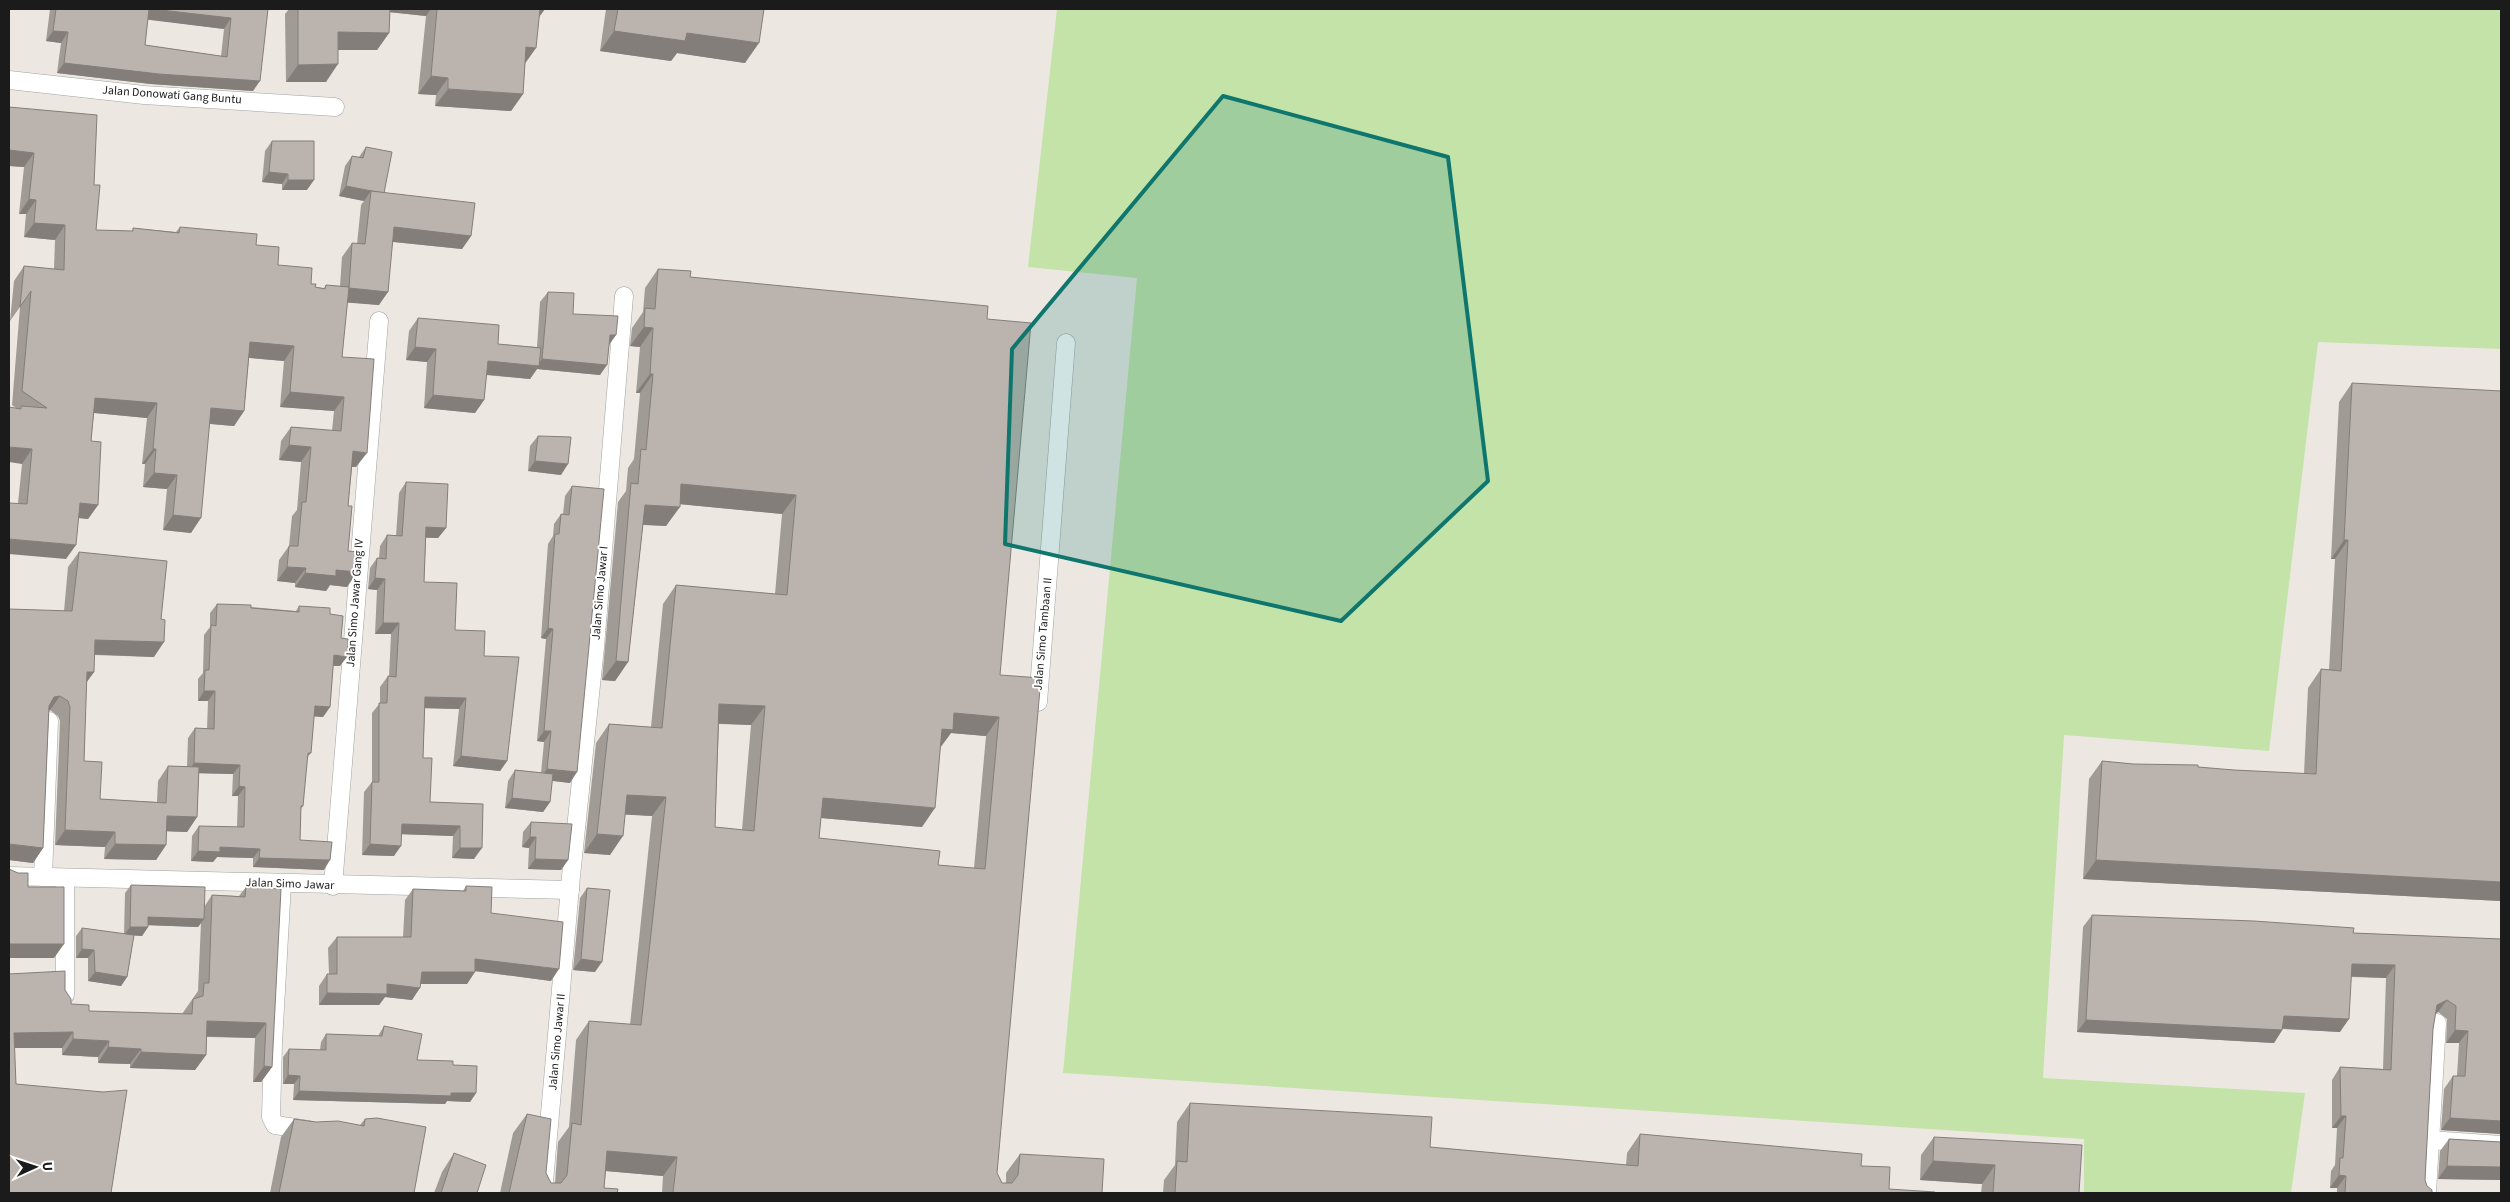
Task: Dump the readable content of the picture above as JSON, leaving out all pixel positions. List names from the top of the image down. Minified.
{"streets":{"street":["Jalan Donowati Gang Buntu","Jalan Simo Jawar I","Jalan Simo Jawar Gang IV","Jalan Simo Tambaan II","Jalan Simo Jawar","Jalan Simo Jawar II"]},"crossings":[["Jalan Simo Jawar I","Jalan Simo Jawar"],["Jalan Simo Jawar I","Jalan Simo Jawar II"],["Jalan Simo Jawar Gang IV","Jalan Simo Jawar"],["Jalan Simo Jawar","Jalan Simo Jawar II"]],"north":"right"}
